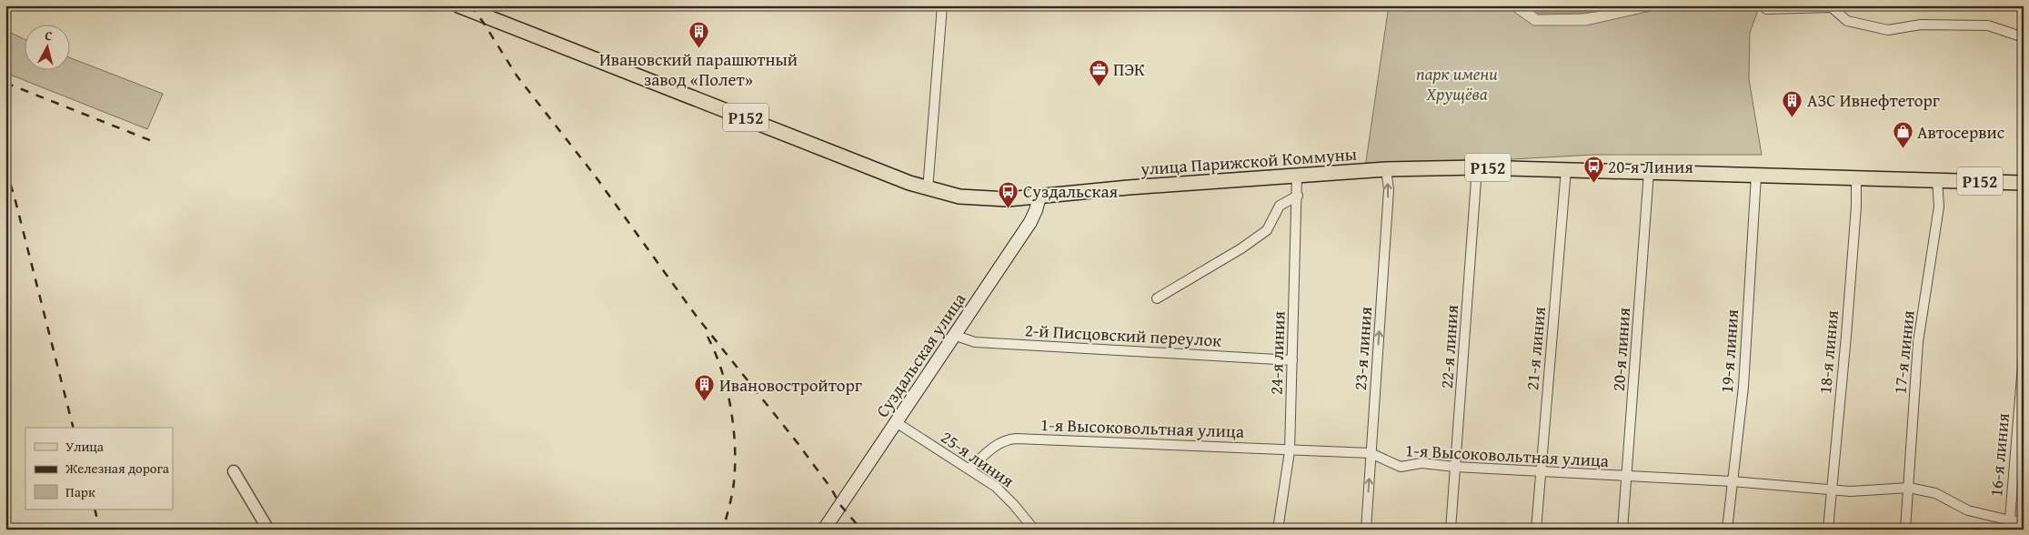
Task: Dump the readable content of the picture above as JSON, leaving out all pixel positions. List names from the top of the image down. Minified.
{"streets":{"main road":["Р152","улица Парижской Коммуны","Суздальская улица"],"street":["2-й Писцовский переулок","22-я линия","23-я линия","21-я линия","20-я линия","19-я линия","18-я линия","17-я линия","24-я линия","1-я Высоковольтная улица","16-я линия","25-я линия"]},"crossings":[["улица Парижской Коммуны","22-я линия"],["улица Парижской Коммуны","23-я линия"],["улица Парижской Коммуны","21-я линия"],["улица Парижской Коммуны","20-я линия"],["улица Парижской Коммуны","19-я линия"],["улица Парижской Коммуны","18-я линия"],["улица Парижской Коммуны","17-я линия"],["улица Парижской Коммуны","24-я линия"],["улица Парижской Коммуны","Суздальская улица"],["2-й Писцовский переулок","24-я линия"],["2-й Писцовский переулок","Суздальская улица"],["22-я линия","1-я Высоковольтная улица"],["23-я линия","1-я Высоковольтная улица"],["21-я линия","1-я Высоковольтная улица"],["20-я линия","1-я Высоковольтная улица"],["19-я линия","1-я Высоковольтная улица"],["18-я линия","1-я Высоковольтная улица"],["17-я линия","1-я Высоковольтная улица"],["24-я линия","1-я Высоковольтная улица"],["Суздальская улица","25-я линия"],["1-я Высоковольтная улица","16-я линия"],["1-я Высоковольтная улица","25-я линия"]],"one_way":["23-я линия"],"parks":["парк имени Хрущёва"],"places":{"building":["Ивановский парашютный завод «Полет»","АЗС Ивнефтеторг","Ивановостройторг"],"office":["ПЭК"],"shop":["Автосервис"],"bus stop":["20-я Линия","Суздальская"]},"legend":["Улица","Железная дорога","Парк"],"north":"top"}
